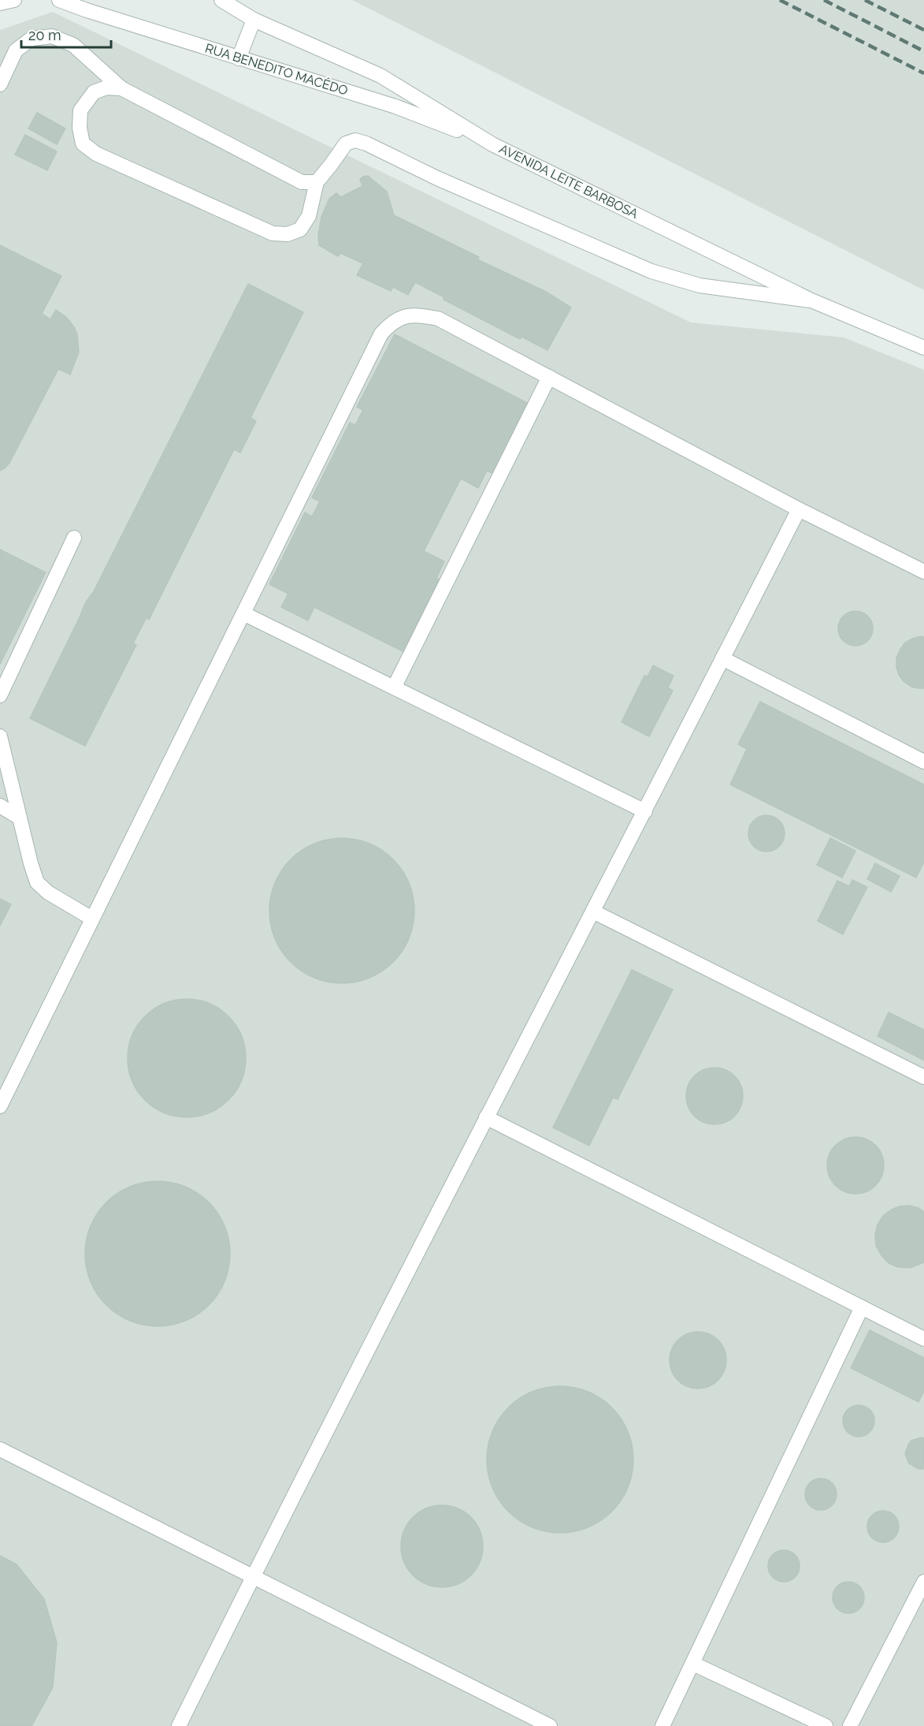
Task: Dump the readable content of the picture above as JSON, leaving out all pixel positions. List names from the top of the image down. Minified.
{"streets":{"street":["RUA BENEDITO MACÊDO","AVENIDA LEITE BARBOSA"]},"crossings":[["RUA BENEDITO MACÊDO","AVENIDA LEITE BARBOSA"]],"scale_bar":"20 m"}
